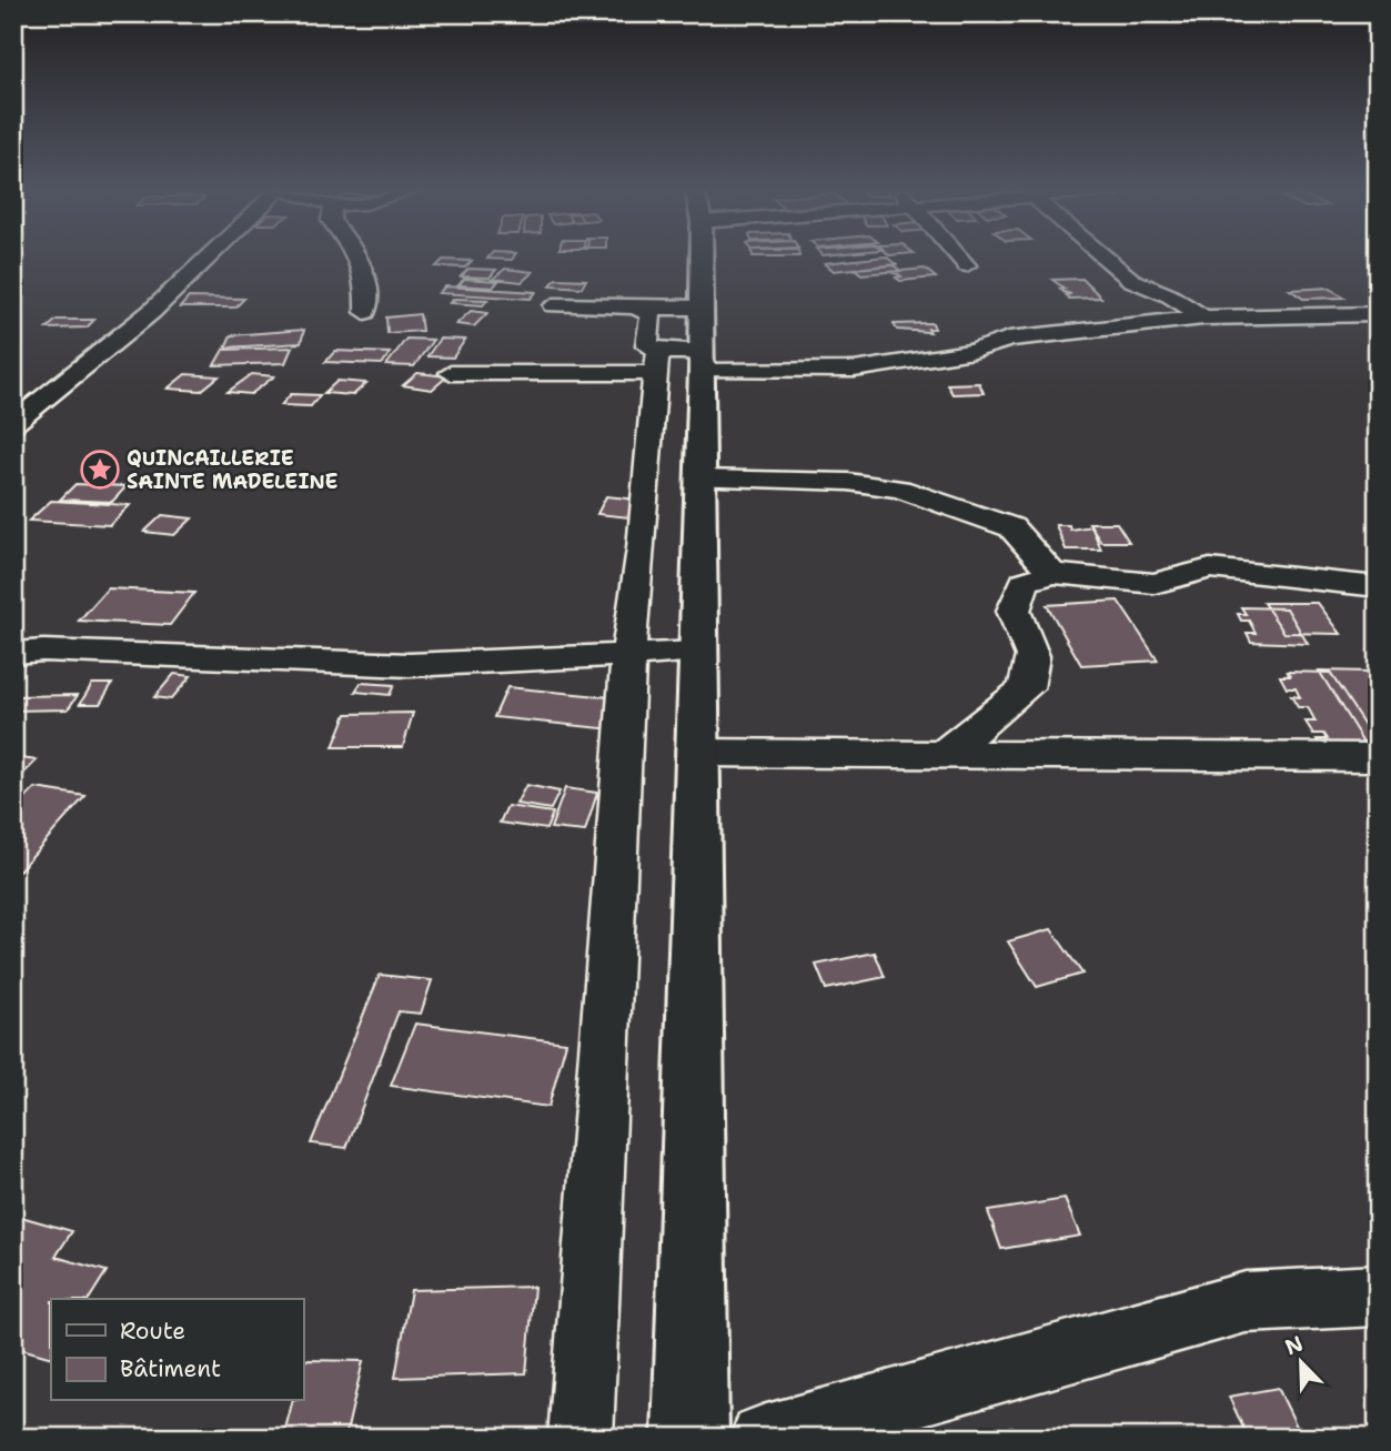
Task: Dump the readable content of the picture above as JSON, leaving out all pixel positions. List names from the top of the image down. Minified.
{"places":{"place":["QUINCAILLERIE SAINTE MADELEINE"]},"legend":["Route","Bâtiment"],"north":"top left"}
